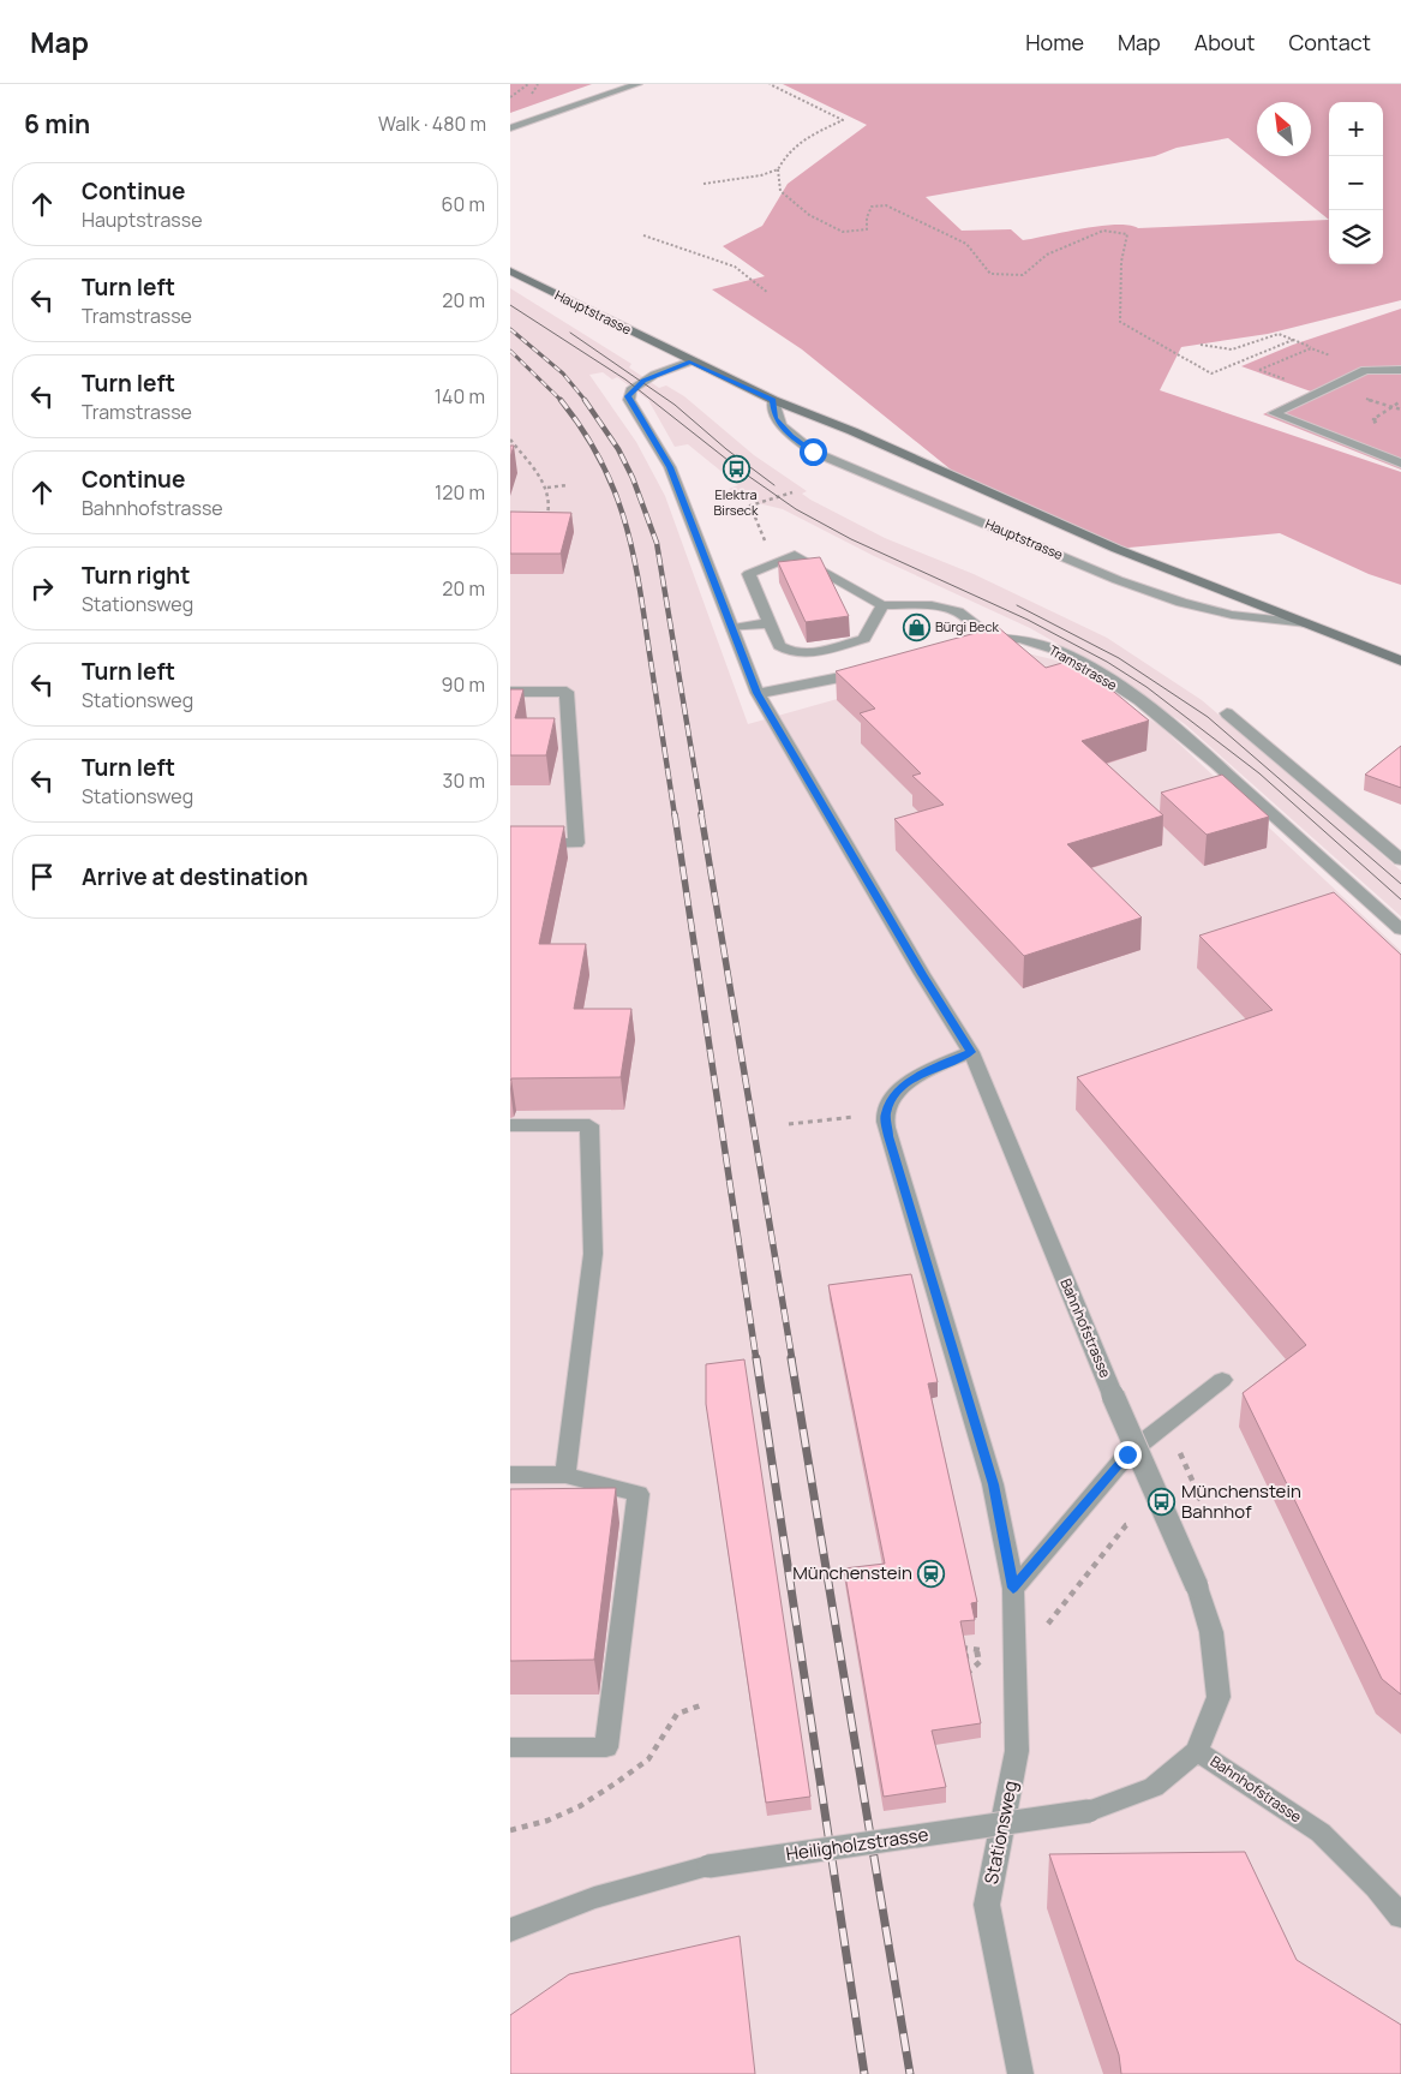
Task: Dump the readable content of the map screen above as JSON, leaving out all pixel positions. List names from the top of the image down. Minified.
{"streets":{"main road":["Hauptstrasse"],"street":["Tramstrasse","Bahnhofstrasse","Stationsweg","Heiligholzstrasse"]},"crossings":[["Bahnhofstrasse","Heiligholzstrasse"]],"places":{"bus stop":["Elektra Birseck","Münchenstein Bahnhof"],"shop":["Bürgi Beck"],"station":["Münchenstein"]},"north":"top left","page":{"header":"Map","nav":["Home","Map","About","Contact"],"heading":["6 min","Walk · 480 m"],"map_buttons":["+","−"],"list":[["Continue","Hauptstrasse","60 m"],["Turn left","Tramstrasse","20 m"],["Turn left","Tramstrasse","140 m"],["Continue","Bahnhofstrasse","120 m"],["Turn right","Stationsweg","20 m"],["Turn left","Stationsweg","90 m"],["Turn left","Stationsweg","30 m"],"Arrive at destination"]}}
